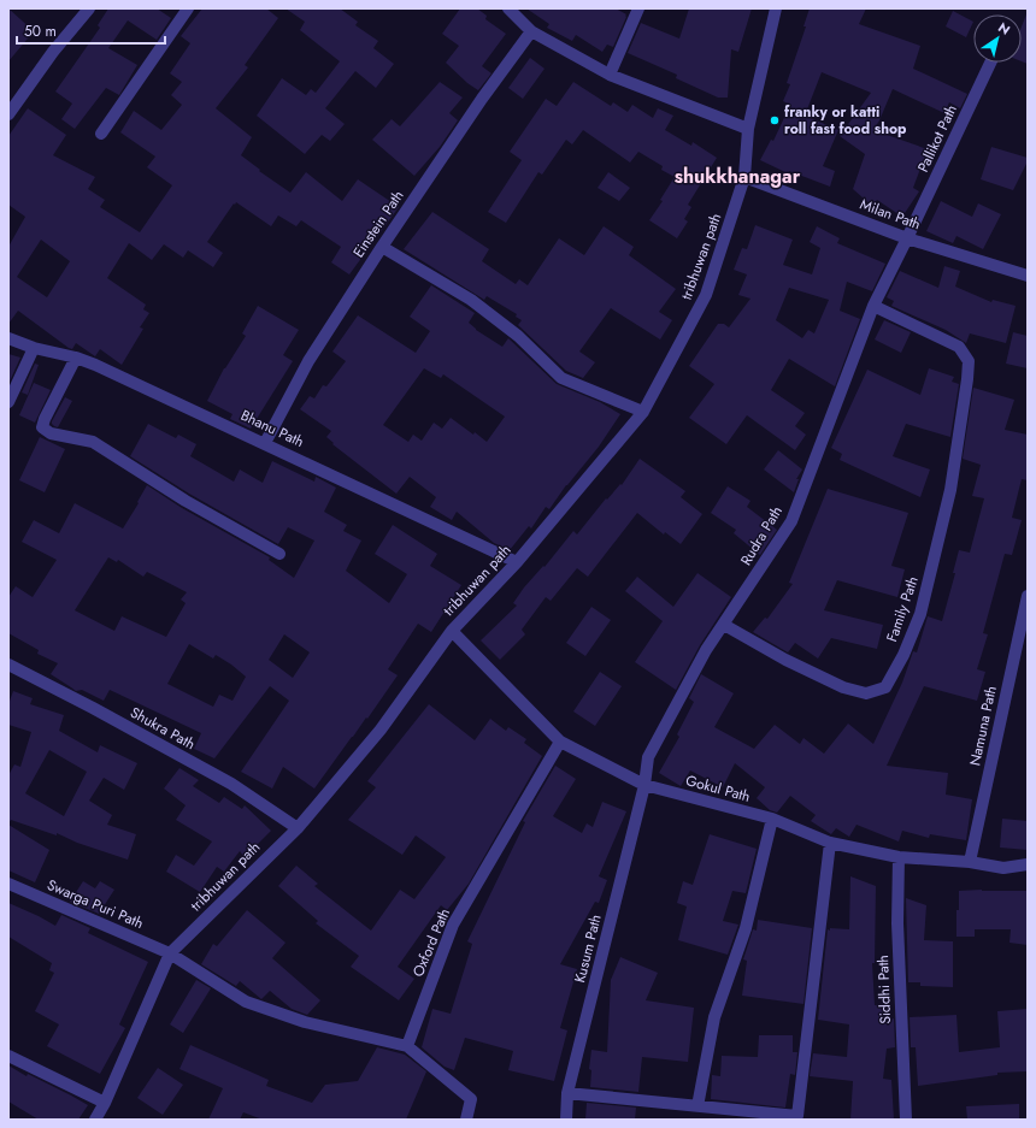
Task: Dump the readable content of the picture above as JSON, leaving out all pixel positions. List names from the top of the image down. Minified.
{"streets":{"street":["Pallikot Path","Milan Path","Einstein Path","tribhuwan path","Bhanu Path","Rudra Path","Family Path","Namuna Path","Shukra Path","Gokul Path","Swarga Puri Path","Oxford Path","Kusum Path","Siddhi Path"]},"crossings":[["Pallikot Path","Milan Path"],["Pallikot Path","Rudra Path"],["Milan Path","tribhuwan path"],["Milan Path","Rudra Path"],["Einstein Path","Bhanu Path"],["tribhuwan path","Bhanu Path"],["tribhuwan path","Shukra Path"],["tribhuwan path","Gokul Path"],["tribhuwan path","Swarga Puri Path"],["Rudra Path","Family Path"],["Rudra Path","Gokul Path"],["Rudra Path","Kusum Path"],["Namuna Path","Gokul Path"],["Gokul Path","Oxford Path"],["Gokul Path","Kusum Path"],["Gokul Path","Siddhi Path"],["Swarga Puri Path","Oxford Path"]],"districts":["shukkhanagar"],"places":["franky or katti roll fast food shop"],"scale_bar":"50 m","north":"top right"}
